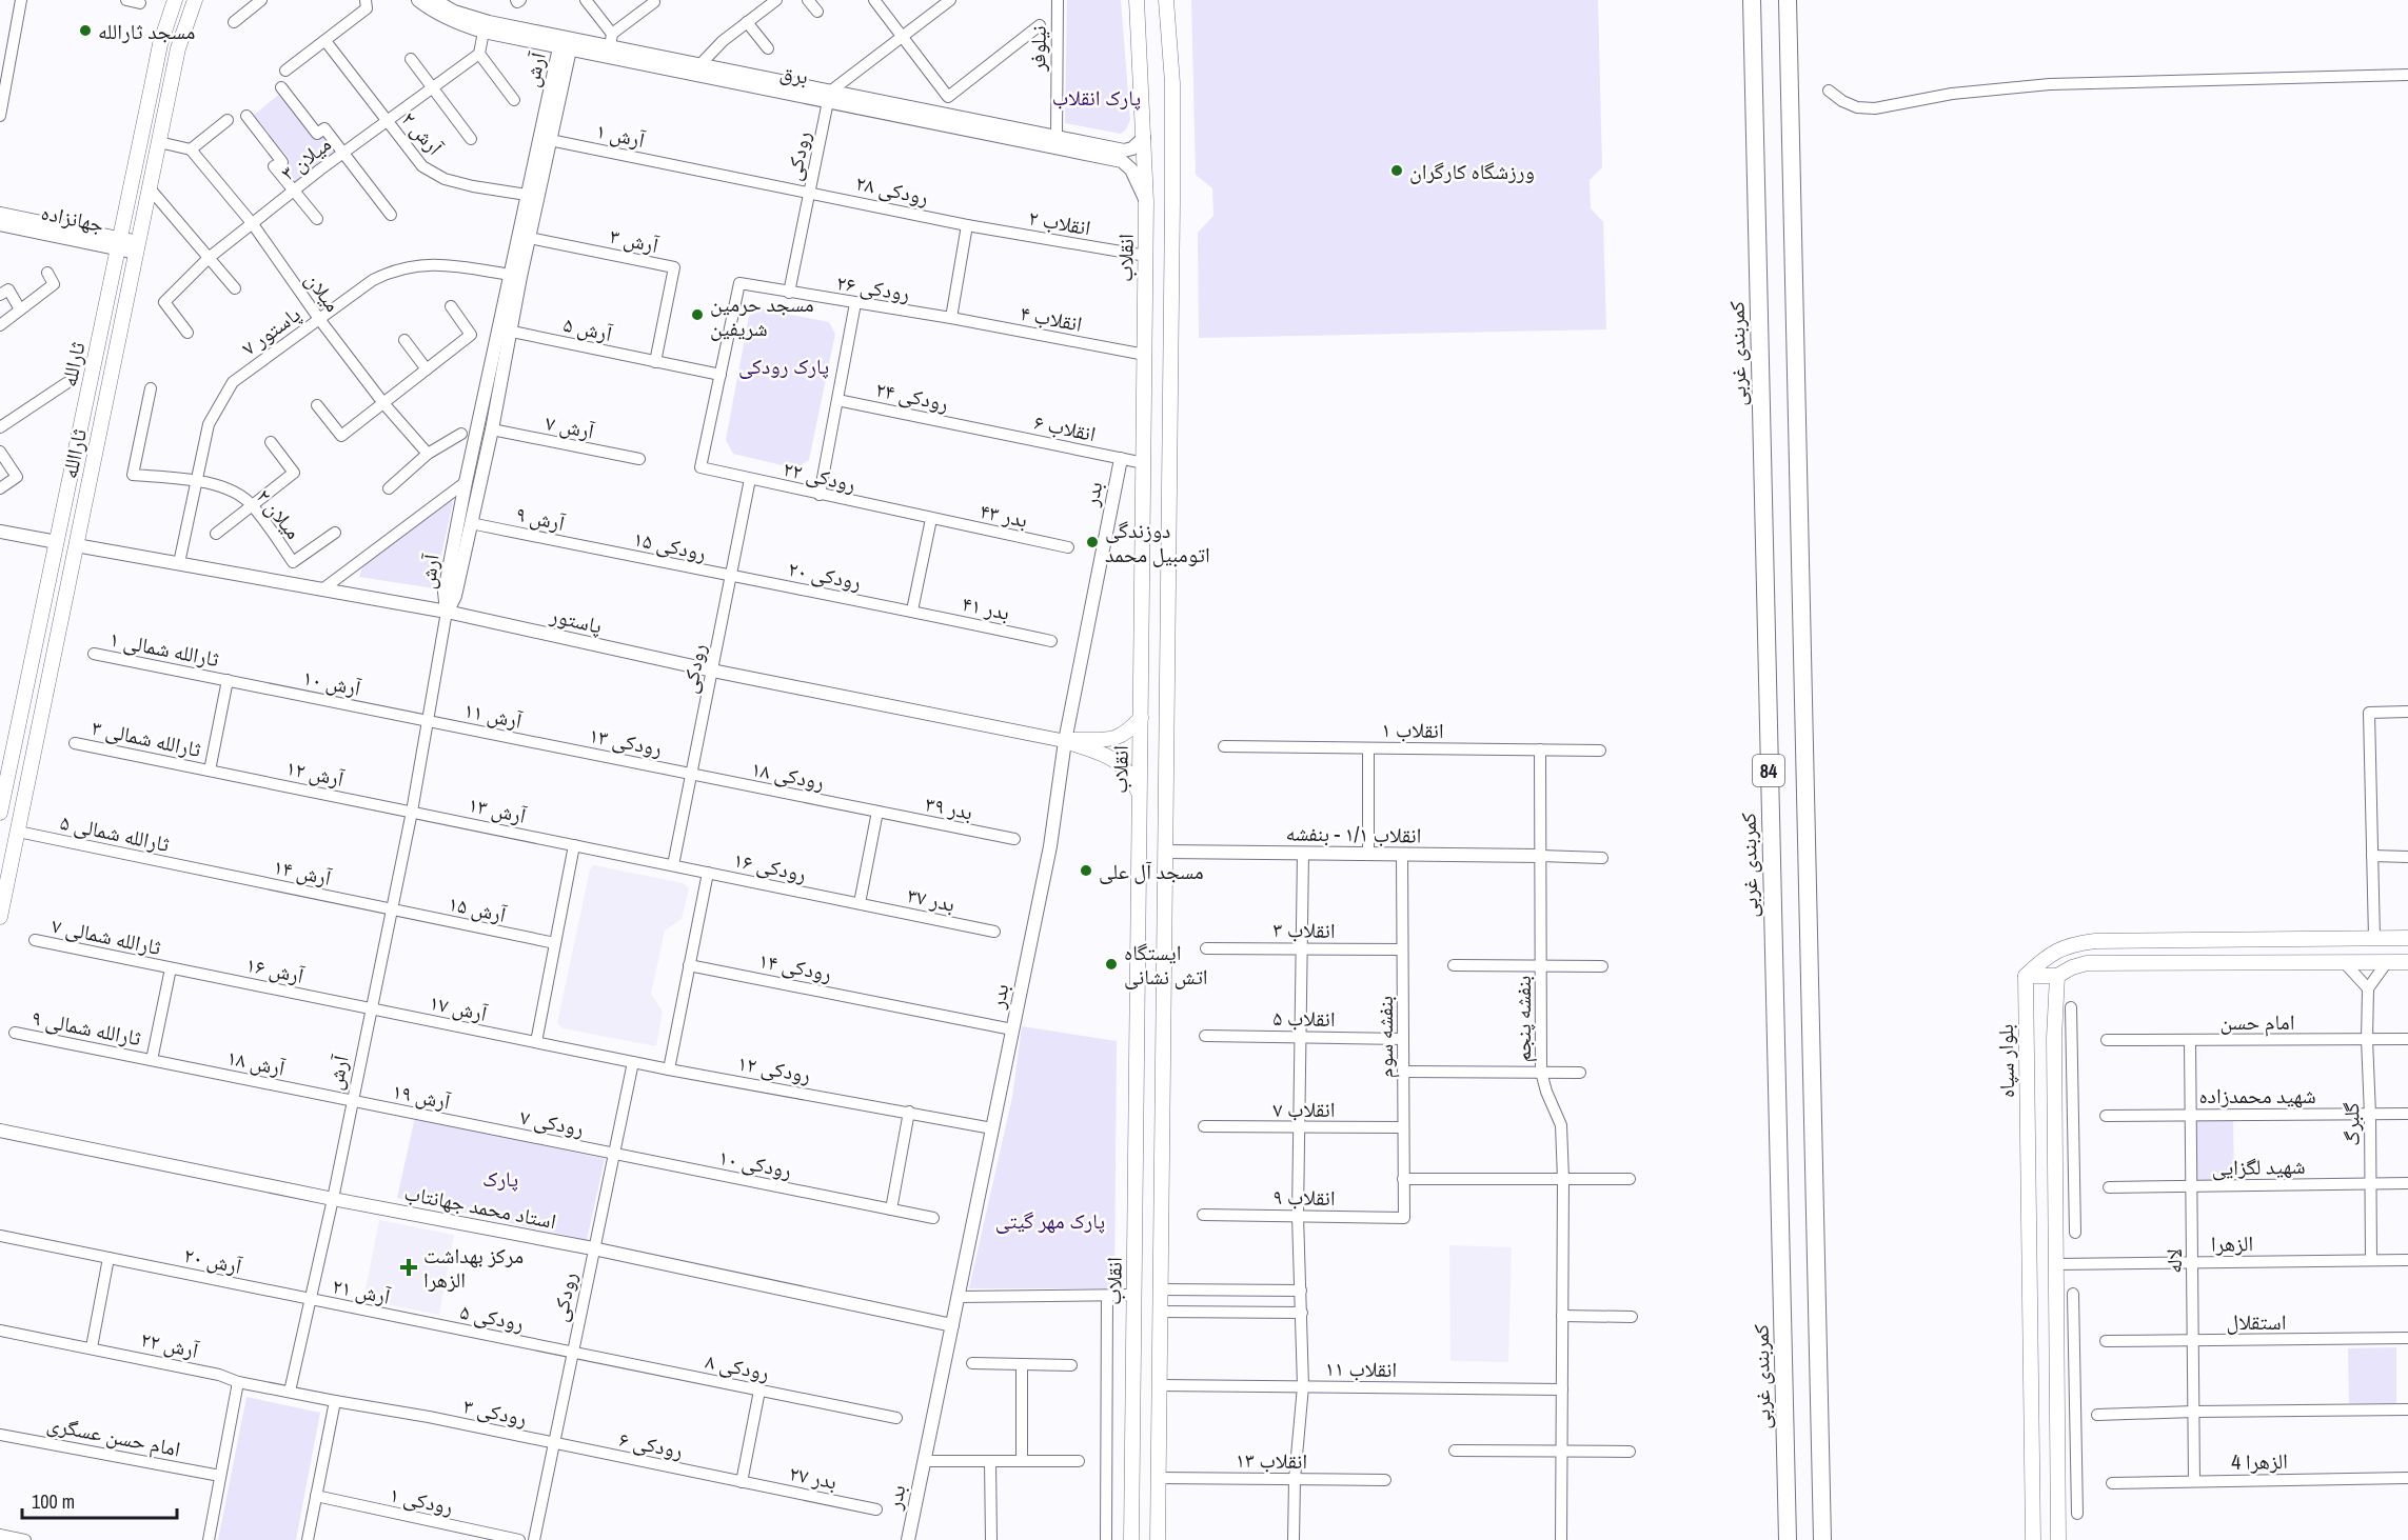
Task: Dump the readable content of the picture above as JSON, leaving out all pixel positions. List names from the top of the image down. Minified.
{"streets":{"highway":["کمربندی غربی","84"],"main road":["انقلاب","ثارالله","ثاراالله","بلوار سپاه"],"street":["نیلوفر","آرش","برق","آرش ۲","آرش ۱","رودکی","میلان ۳","رودکی ۲۸","جهانزاده","انقلاب ۲","آرش ۳","رودکی ۲۶","میلان","انقلاب ۴","آرش ۵","پاستور ۷","رودکی ۲۴","آرش ۷","انقلاب ۶","رودکی ۲۲","بدر","میلان ۲","بدر ۴۳","آرش ۹","رودکی ۱۵","رودکی ۲۰","بدر ۴۱","پاستور","ثارالله شمالی ۱","آرش ۱۰","آرش ۱۱","انقلاب ۱","ثارالله شمالی ۳","رودکی ۱۳","آرش ۱۲","رودکی ۱۸","بدر ۳۹","آرش ۱۳","ثارالله شمالی ۵","انقلاب ۱/۱ - بنفشه","رودکی ۱۶","آرش ۱۴","بدر ۳۷","آرش ۱۵","انقلاب ۳","ثارالله شمالی ۷","رودکی ۱۴","آرش ۱۶","آرش ۱۷","انقلاب ۵","بنفشه پنجم","امام حسن","ثارالله شمالی ۹","بنفشه سوم","آرش ۱۸","رودکی ۱۲","شهید محمدزاده","آرش ۱۹","انقلاب ۷","رودکی ۷","گلبرگ","رودکی ۱۰","شهید لگزایی","انقلاب ۹","استاد محمد جهانتاب","الزهرا","آرش ۲۰","لاله","آرش ۲۱","رودکی ۵","استقلال","آرش ۲۲","رودکی ۸","انقلاب ۱۱","رودکی ۳","امام حسن عسگری","رودکی ۶","انقلاب ۱۳","الزهرا 4","بدر ۲۷","رودکی ۱"]},"crossings":[["نیلوفر","برق"],["آرش","برق"],["آرش","آرش ۲"],["آرش","آرش ۱"],["آرش","آرش ۳"],["آرش","آرش ۵"],["آرش","پاستور ۷"],["آرش","آرش ۷"],["آرش","آرش ۹"],["آرش","پاستور"],["آرش","آرش ۱۰"],["آرش","آرش ۱۱"],["آرش","آرش ۱۲"],["آرش","آرش ۱۳"],["آرش","آرش ۱۴"],["آرش","آرش ۱۵"],["آرش","آرش ۱۶"],["آرش","آرش ۱۷"],["آرش","آرش ۱۸"],["آرش","آرش ۱۹"],["آرش","استاد محمد جهانتاب"],["آرش","آرش ۲۰"],["آرش","آرش ۲۱"],["آرش","آرش ۲۲"],["برق","رودکی"],["برق","انقلاب"],["آرش ۲","میلان ۳"],["آرش ۱","رودکی"],["آرش ۱","رودکی ۲۸"],["رودکی","رودکی ۲۸"],["رودکی","رودکی ۲۶"],["رودکی","رودکی ۲۲"],["رودکی","رودکی ۱۵"],["رودکی","رودکی ۲۰"],["رودکی","پاستور"],["رودکی","رودکی ۱۳"],["رودکی","رودکی ۱۸"],["رودکی","آرش ۱۳"],["رودکی","رودکی ۱۶"],["رودکی","آرش ۱۷"],["رودکی","رودکی ۱۲"],["رودکی","رودکی ۷"],["رودکی","رودکی ۱۰"],["رودکی","استاد محمد جهانتاب"],["رودکی","رودکی ۵"],["رودکی","رودکی ۸"],["رودکی","رودکی ۳"],["رودکی","رودکی ۶"],["میلان ۳","میلان"],["رودکی ۲۸","انقلاب ۲"],["جهانزاده","ثارالله"],["جهانزاده","ثاراالله"],["انقلاب ۲","انقلاب"],["آرش ۳","آرش ۵"],["انقلاب","انقلاب ۴"],["انقلاب","انقلاب ۶"],["رودکی ۲۶","انقلاب ۴"],["رودکی ۲۶","آرش ۵"],["رودکی ۲۶","رودکی ۲۲"],["میلان","پاستور ۷"],["آرش ۵","رودکی ۲۲"],["پاستور ۷","میلان ۲"],["پاستور ۷","پاستور"],["رودکی ۲۴","انقلاب ۶"],["انقلاب ۶","بدر"],["ثاراالله","پاستور"],["ثاراالله","ثارالله شمالی ۵"],["رودکی ۲۲","بدر ۴۳"],["بدر","پاستور"],["بدر","رودکی ۱۴"],["بدر","رودکی ۱۲"],["بدر","استاد محمد جهانتاب"],["آرش ۹","رودکی ۱۵"],["رودکی ۱۵","رودکی ۲۰"],["رودکی ۲۰","بدر ۴۱"],["ثارالله شمالی ۱","آرش ۱۰"],["آرش ۱۰","آرش ۱۱"],["آرش ۱۱","رودکی ۱۳"],["انقلاب ۱","بنفشه پنجم"],["ثارالله شمالی ۳","آرش ۱۲"],["رودکی ۱۳","رودکی ۱۸"],["آرش ۱۲","آرش ۱۳"],["رودکی ۱۸","بدر ۳۹"],["آرش ۱۳","رودکی ۱۶"],["ثارالله شمالی ۵","آرش ۱۴"],["انقلاب ۱/۱ - بنفشه","بنفشه پنجم"],["انقلاب ۱/۱ - بنفشه","بنفشه سوم"],["رودکی ۱۶","بدر ۳۷"],["آرش ۱۴","آرش ۱۵"],["انقلاب ۳","بنفشه سوم"],["ثارالله شمالی ۷","آرش ۱۶"],["آرش ۱۶","آرش ۱۷"],["آرش ۱۷","رودکی ۱۲"],["انقلاب ۵","بنفشه سوم"],["بنفشه پنجم","انقلاب ۱۱"],["امام حسن","گلبرگ"],["امام حسن","لاله"],["ثارالله شمالی ۹","آرش ۱۸"],["بنفشه سوم","انقلاب ۷"],["بنفشه سوم","انقلاب ۹"],["آرش ۱۸","آرش ۱۹"],["شهید محمدزاده","گلبرگ"],["شهید محمدزاده","لاله"],["آرش ۱۹","رودکی ۷"],["رودکی ۷","رودکی ۱۰"],["گلبرگ","شهید لگزایی"],["گلبرگ","الزهرا"],["شهید لگزایی","لاله"],["الزهرا","لاله"],["آرش ۲۰","آرش ۲۱"],["لاله","استقلال"],["لاله","الزهرا 4"],["آرش ۲۱","رودکی ۵"],["رودکی ۵","رودکی ۸"],["آرش ۲۲","رودکی ۳"],["رودکی ۳","رودکی ۶"],["رودکی ۶","بدر ۲۷"]],"parks":["پارک انقلاب","پارک رودکی","پارک","پارک مهر گیتی"],"places":{"other":["مسجد ثارالله","ورزشگاه کارگران","مسجد حرمین شریفین","دوزندگی اتومبیل محمد","مسجد آل علی","ایستگاه اتش نشانی"],"health":["مرکز بهداشت الزهرا"]},"scale_bar":"100 m"}
